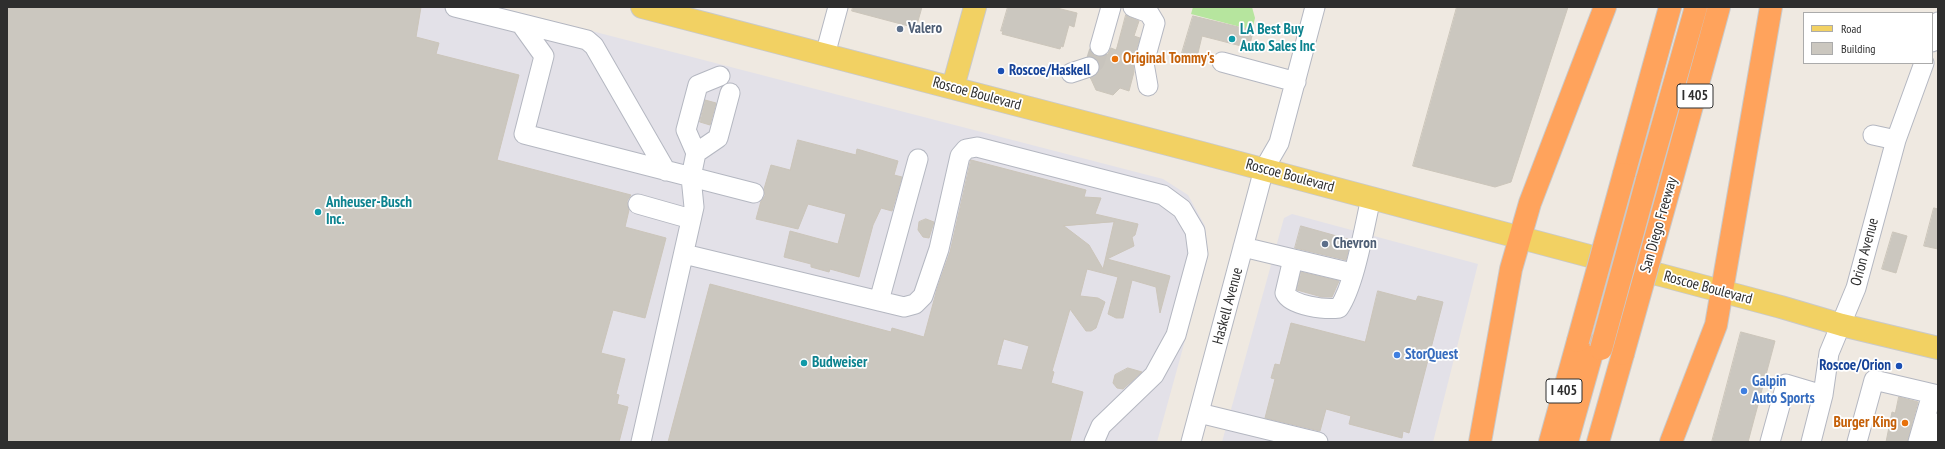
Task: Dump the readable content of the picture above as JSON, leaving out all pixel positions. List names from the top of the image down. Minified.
{"streets":{"highway":["I 405","San Diego Freeway"],"main road":["Roscoe Boulevard"],"street":["Orion Avenue","Haskell Avenue"]},"crossings":[["Roscoe Boulevard","Orion Avenue"],["Roscoe Boulevard","Haskell Avenue"]],"places":["Valero","LA Best Buy Auto Sales Inc","Original Tommy's","Roscoe/Haskell","Anheuser-Busch Inc.","Chevron","StorQuest","Budweiser","Roscoe/Orion","Galpin Auto Sports","Burger King"],"legend":["Road","Building"]}
